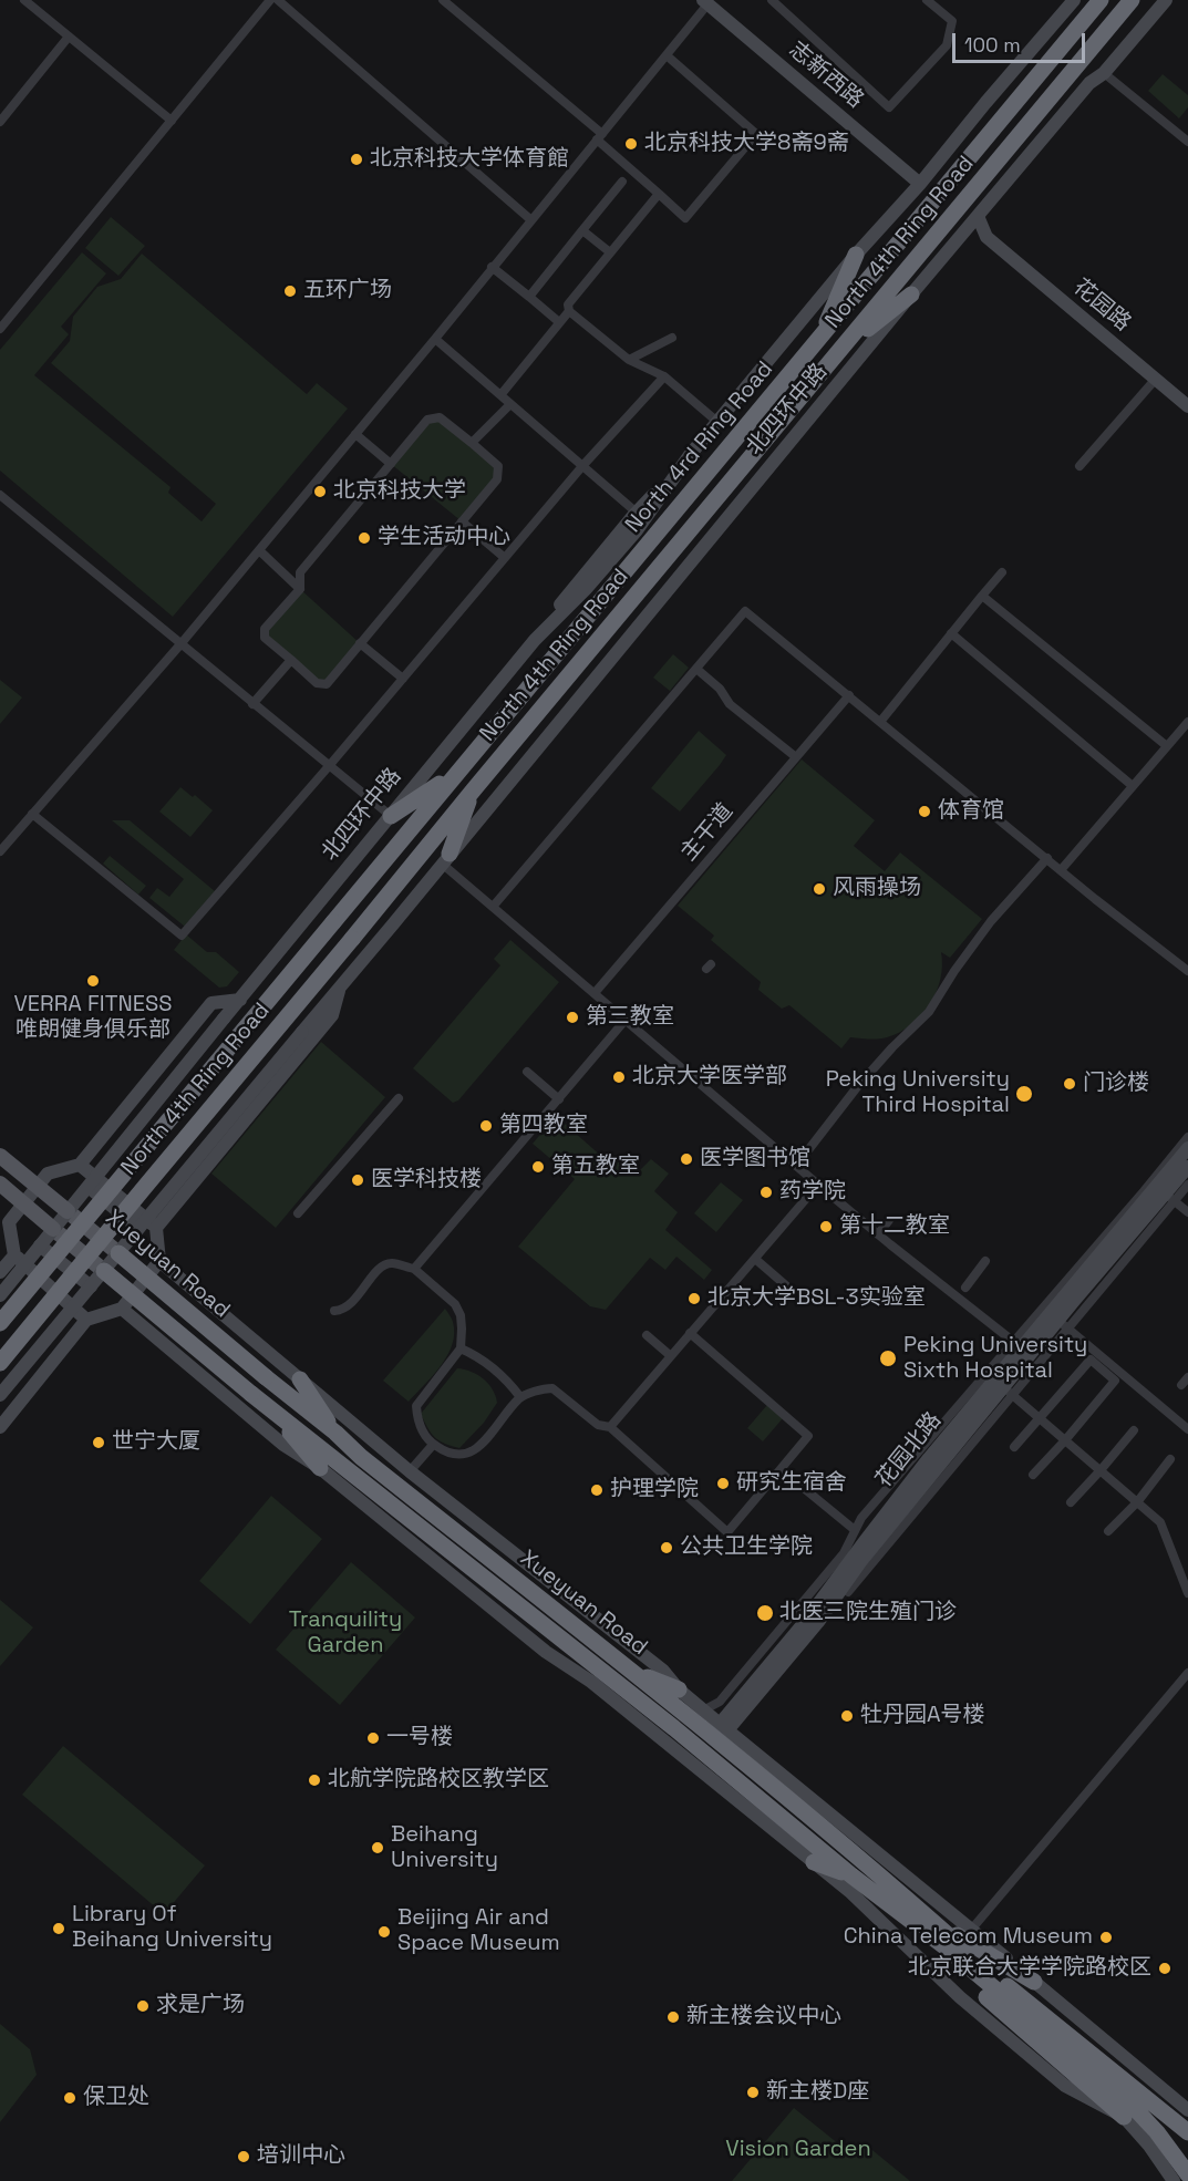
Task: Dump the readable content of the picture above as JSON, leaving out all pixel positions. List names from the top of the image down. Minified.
{"streets":{"highway":["North 4th Ring Road","North 4rd Ring Road","Xueyuan Road"],"street":["志新西路","花园路","北四环中路","主干道","花园北路"]},"crossings":[["志新西路","北四环中路"],["North 4th Ring Road","北四环中路"],["North 4th Ring Road","North 4rd Ring Road"],["North 4th Ring Road","Xueyuan Road"],["Xueyuan Road","花园北路"]],"parks":["Tranquility Garden","Vision Garden"],"places":["北京科技大学8斋9斋","北京科技大学体育館","五环广场","北京科技大学","学生活动中心","体育馆","风雨操场","VERRA FITNESS 唯朗健身俱乐部","第三教室","北京大学医学部","门诊楼","Peking University Third Hospital","第四教室","医学图书馆","第五教室","医学科技楼","药学院","第十二教室","北京大学BSL-3实验室","Peking University Sixth Hospital","世宁大厦","研究生宿舍","护理学院","公共卫生学院","北医三院生殖门诊","牡丹园A号楼","一号楼","北航学院路校区教学区","Beihang University","Library Of Beihang University","Beijing Air and Space Museum","China Telecom Museum","北京联合大学学院路校区","求是广场","新主楼会议中心","新主楼D座","保卫处","培训中心"],"scale_bar":"100 m"}
